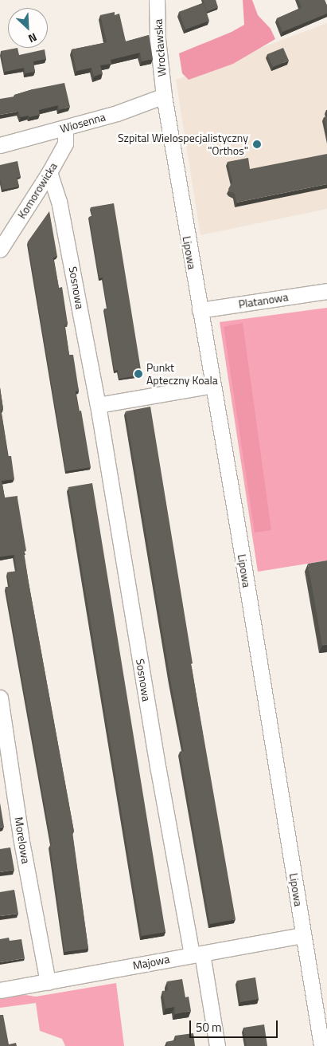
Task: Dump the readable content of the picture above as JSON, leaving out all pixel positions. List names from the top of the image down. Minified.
{"streets":{"street":["Wrocławska","Wiosenna","Komorowicka","Lipowa","Sosnowa","Platanowa","Morelowa","Majowa"]},"crossings":[["Wrocławska","Wiosenna"],["Wrocławska","Lipowa"],["Wiosenna","Komorowicka"],["Wiosenna","Lipowa"],["Komorowicka","Sosnowa"],["Lipowa","Platanowa"],["Lipowa","Majowa"],["Sosnowa","Majowa"],["Morelowa","Majowa"]],"places":["Szpital Wielospecjalistyczny \"Orthos\"","Punkt Apteczny Koala"],"scale_bar":"50 m","north":"bottom right"}
